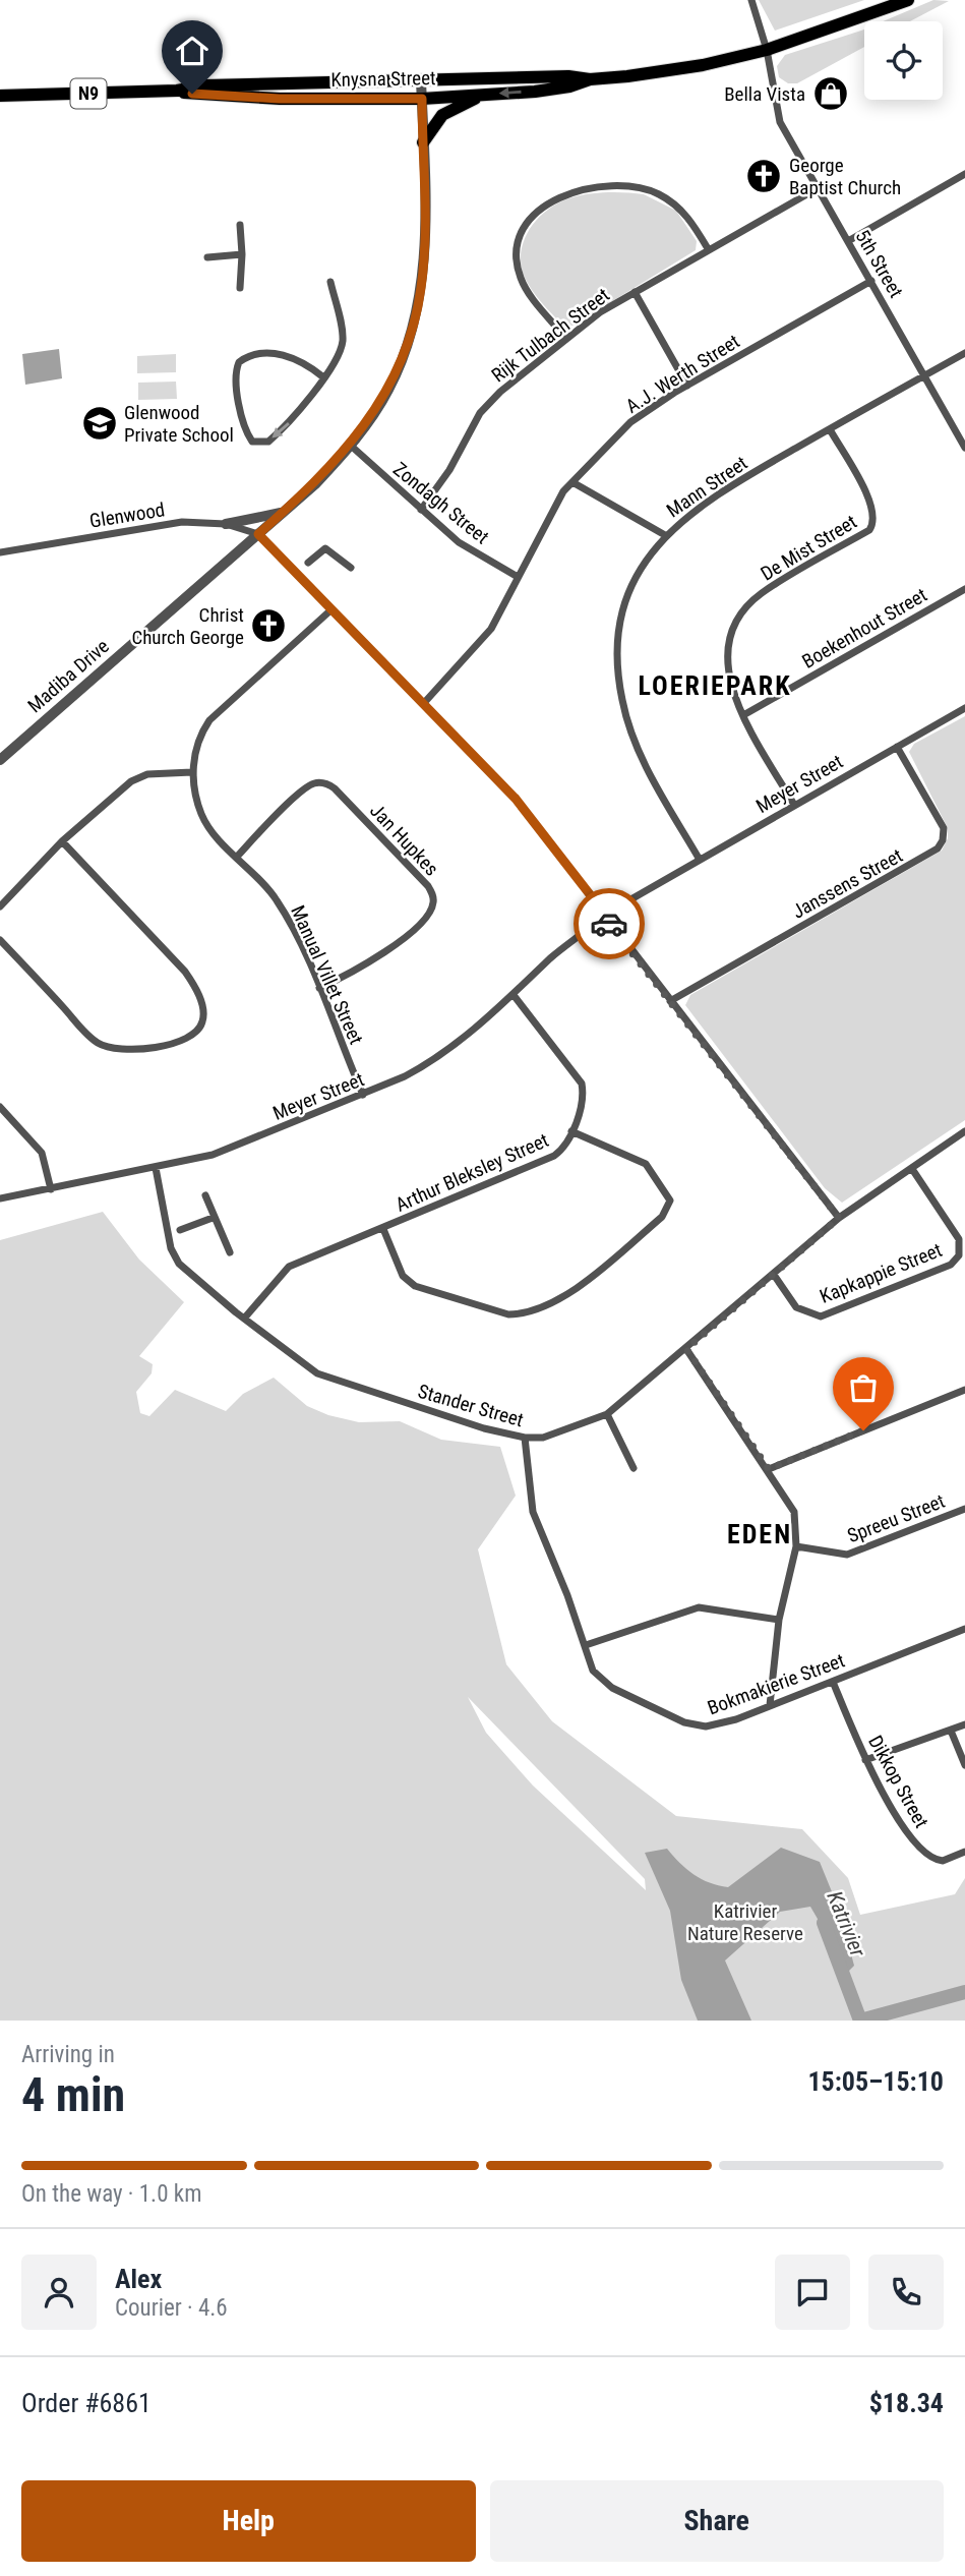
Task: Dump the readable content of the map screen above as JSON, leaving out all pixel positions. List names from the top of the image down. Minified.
{"streets":{"highway":["Knysna Street","N9"],"street":["5th Street","Rijk Tulbach Street","A.J. Werth Street","Mann Street","Zondagh Street","Glenwood","De Mist Street","Boekenhout Street","Madiba Drive","Meyer Street","Jan Hupkes","Janssens Street","Manual Villet Street","Arthur Bleksley Street","Kapkappie Street","Stander Street","Spreeu Street","Bokmakierie Street","Dikkop Street"]},"crossings":[["Knysna Street","5th Street"],["Knysna Street","Madiba Drive"],["5th Street","Rijk Tulbach Street"],["5th Street","A.J. Werth Street"],["5th Street","Mann Street"],["Rijk Tulbach Street","Zondagh Street"],["A.J. Werth Street","Zondagh Street"],["Mann Street","De Mist Street"],["Mann Street","Meyer Street"],["Zondagh Street","Madiba Drive"],["Glenwood","Madiba Drive"],["De Mist Street","Boekenhout Street"],["De Mist Street","Meyer Street"],["Meyer Street","Janssens Street"],["Meyer Street","Manual Villet Street"],["Meyer Street","Arthur Bleksley Street"],["Meyer Street","Stander Street"],["Jan Hupkes","Manual Villet Street"],["Arthur Bleksley Street","Stander Street"],["Kapkappie Street","Stander Street"],["Stander Street","Bokmakierie Street"],["Bokmakierie Street","Dikkop Street"]],"districts":["LOERIEPARK","EDEN"],"water":["Katrivier"],"parks":["Katrivier Nature Reserve"],"places":{"shop":["Bella Vista"],"church":["George Baptist Church","Christ Church George"],"school or university":["Glenwood Private School"]},"page":{"heading":["4 min","Arriving in","15:05–15:10"],"panel":["Alex","Courier · 4.6","Order #6861","$18.34"],"bar":"On the way · 1.0 km","buttons":["Help","Share"]}}
